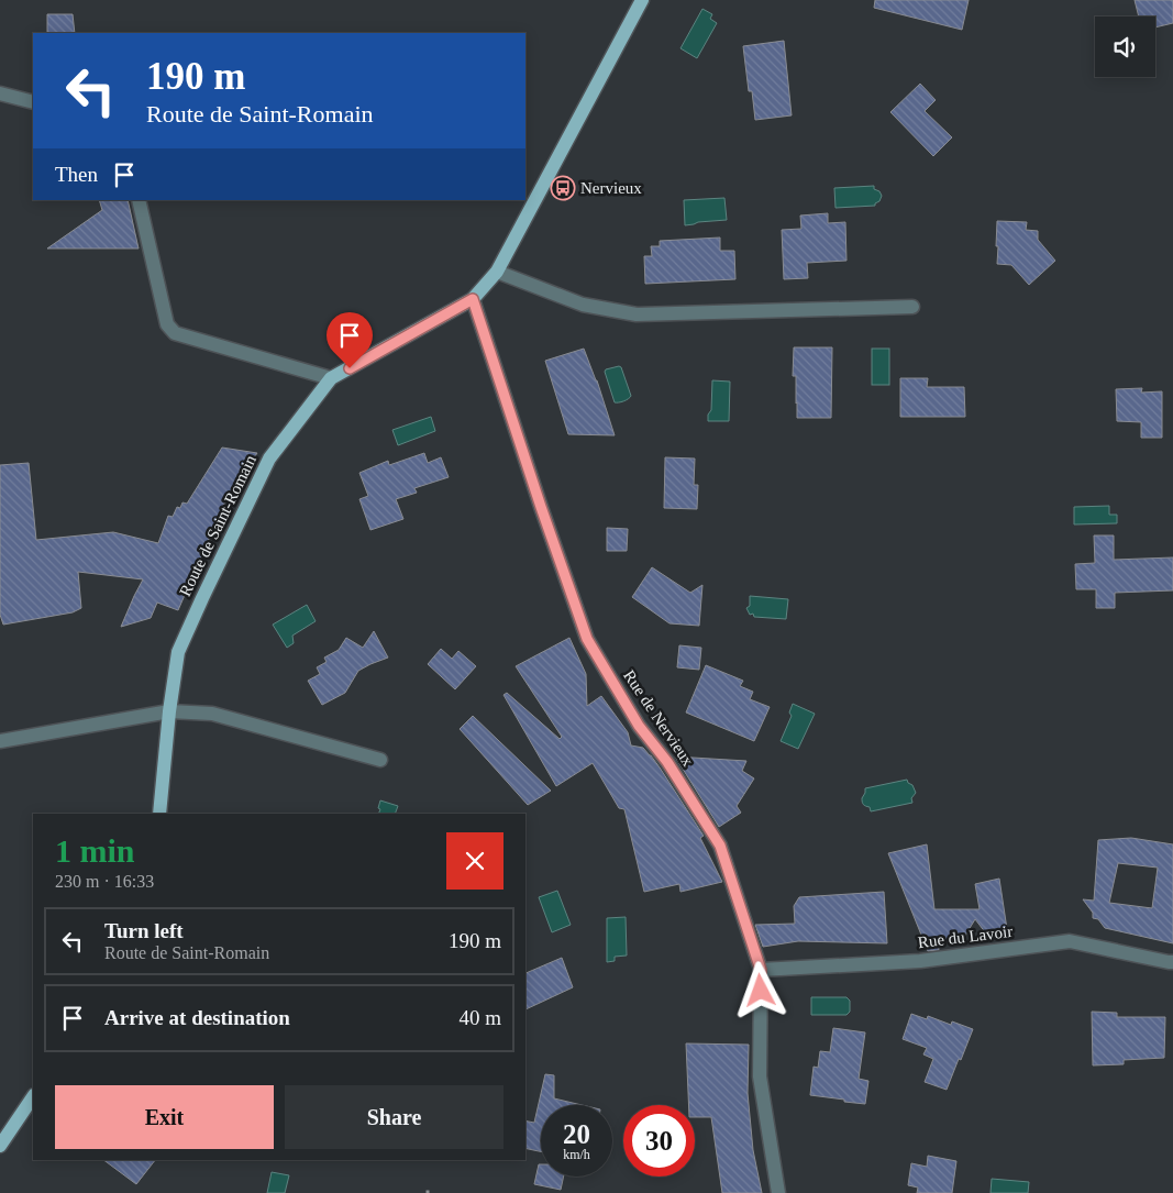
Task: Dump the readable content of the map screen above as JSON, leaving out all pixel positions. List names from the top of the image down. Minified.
{"streets":{"main road":["Route de Saint-Romain"],"street":["Rue de Nervieux","Rue du Lavoir"]},"crossings":[["Route de Saint-Romain","Rue de Nervieux"],["Rue de Nervieux","Rue du Lavoir"]],"places":{"bus stop":["Nervieux"]},"page":{"turn":["190 m","Route de Saint-Romain"],"then":"Then","heading":["1 min","230 m · 16:33"],"list":[{"name":"Turn left","note":"Route de Saint-Romain","value":"190 m"},{"name":"Arrive at destination","value":"40 m"}],"buttons":["Exit","Share"],"speed":"20 km/h","limit":"30"}}
